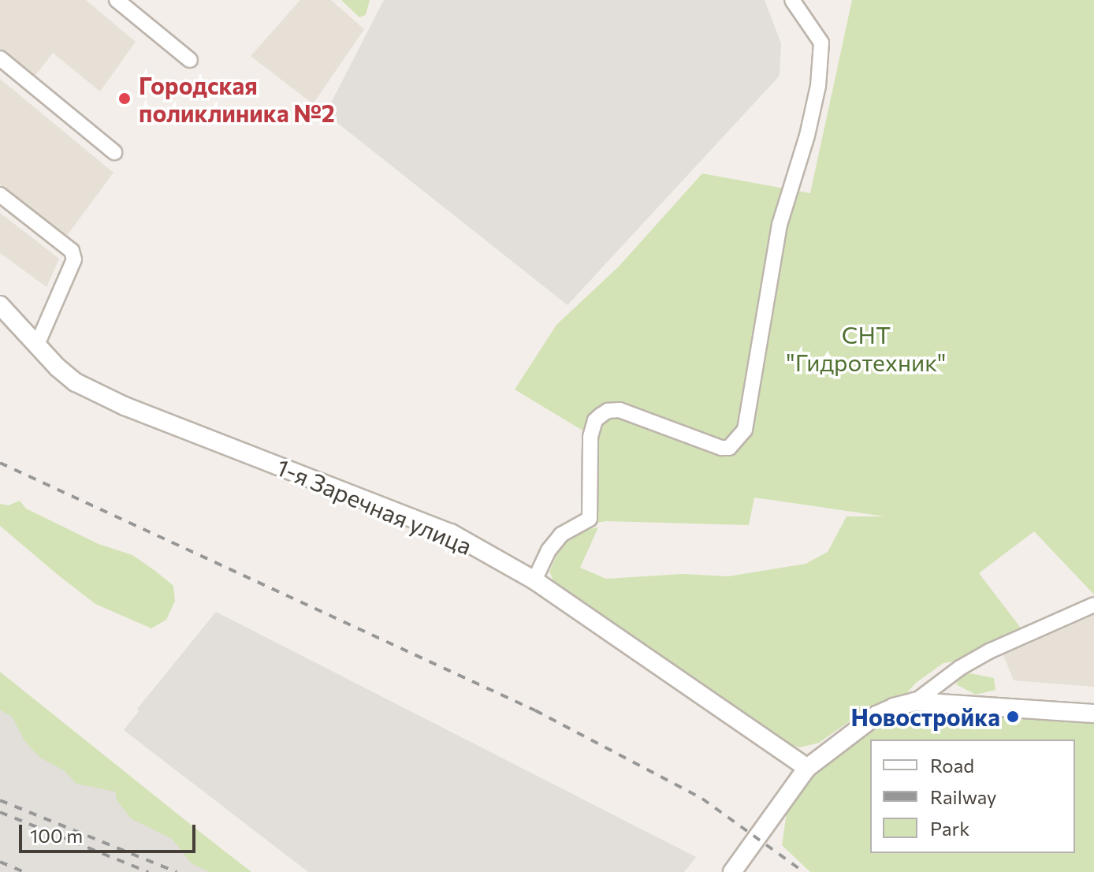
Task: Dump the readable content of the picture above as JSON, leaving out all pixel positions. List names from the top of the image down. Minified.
{"streets":{"street":["1-я Заречная улица"]},"parks":["СНТ \"Гидротехник\""],"places":["Городская поликлиника №2","Новостройка"],"legend":["Road","Railway","Park"],"scale_bar":"100 m"}
